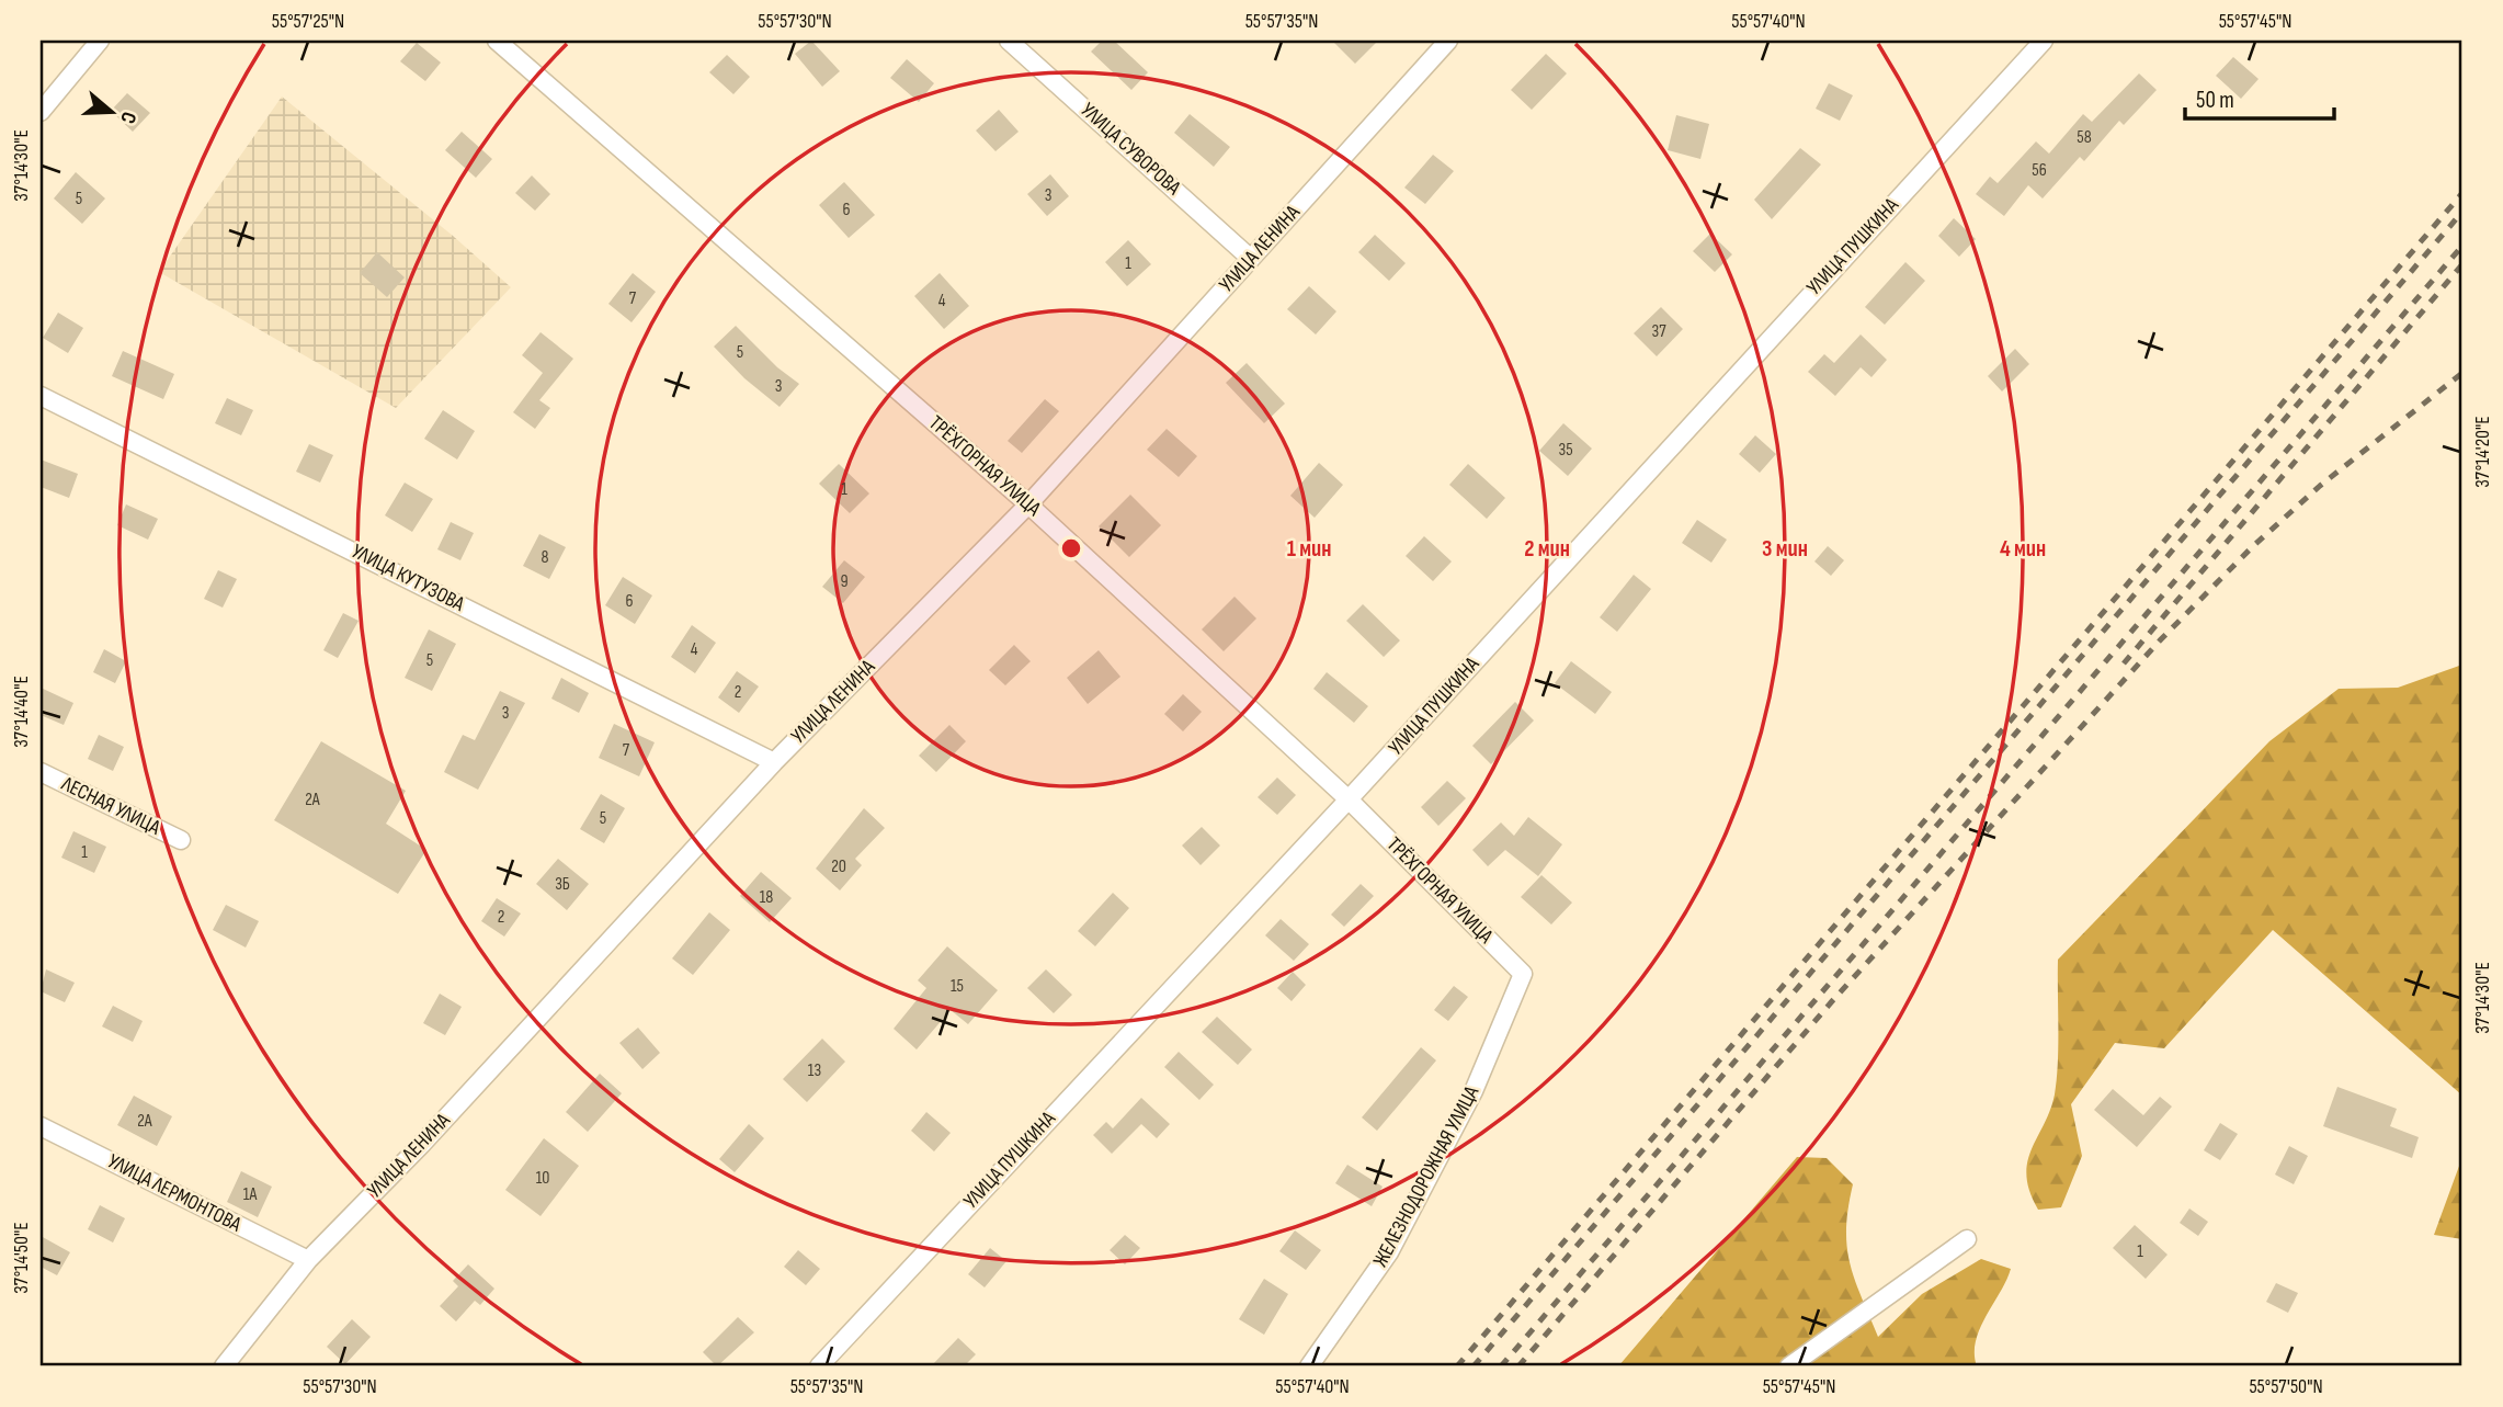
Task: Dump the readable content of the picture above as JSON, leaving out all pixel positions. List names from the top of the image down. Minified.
{"streets":{"street":["УЛИЦА СУВОРОВА","УЛИЦА ПУШКИНА","УЛИЦА ЛЕНИНА","ТРЁХГОРНАЯ УЛИЦА","УЛИЦА КУТУЗОВА","ЛЕСНАЯ УЛИЦА","ЖЕЛЕЗНОДОРОЖНАЯ УЛИЦА","УЛИЦА ЛЕРМОНТОВА"]},"crossings":[["УЛИЦА СУВОРОВА","УЛИЦА ЛЕНИНА"],["УЛИЦА ПУШКИНА","ТРЁХГОРНАЯ УЛИЦА"],["УЛИЦА ЛЕНИНА","ТРЁХГОРНАЯ УЛИЦА"],["УЛИЦА ЛЕНИНА","УЛИЦА КУТУЗОВА"],["УЛИЦА ЛЕНИНА","УЛИЦА ЛЕРМОНТОВА"],["ТРЁХГОРНАЯ УЛИЦА","ЖЕЛЕЗНОДОРОЖНАЯ УЛИЦА"]],"house_numbers":["58","56","3","5","6","1","7","4","37","5","3","35","1","8","9","6","4","5","2","3","7","2А","5","1","20","3Б","18","2","15","13","2А","10","1А","1"],"scale_bar":"50 m","north":"right","coordinates":["55°57'25\"N","55°57'30\"N","55°57'35\"N","55°57'40\"N","55°57'45\"N","37°14'30\"E","37°14'20\"E","37°14'40\"E","37°14'50\"E","55°57'50\"N"],"rings":["1 мин","2 мин","3 мин","4 мин"]}
